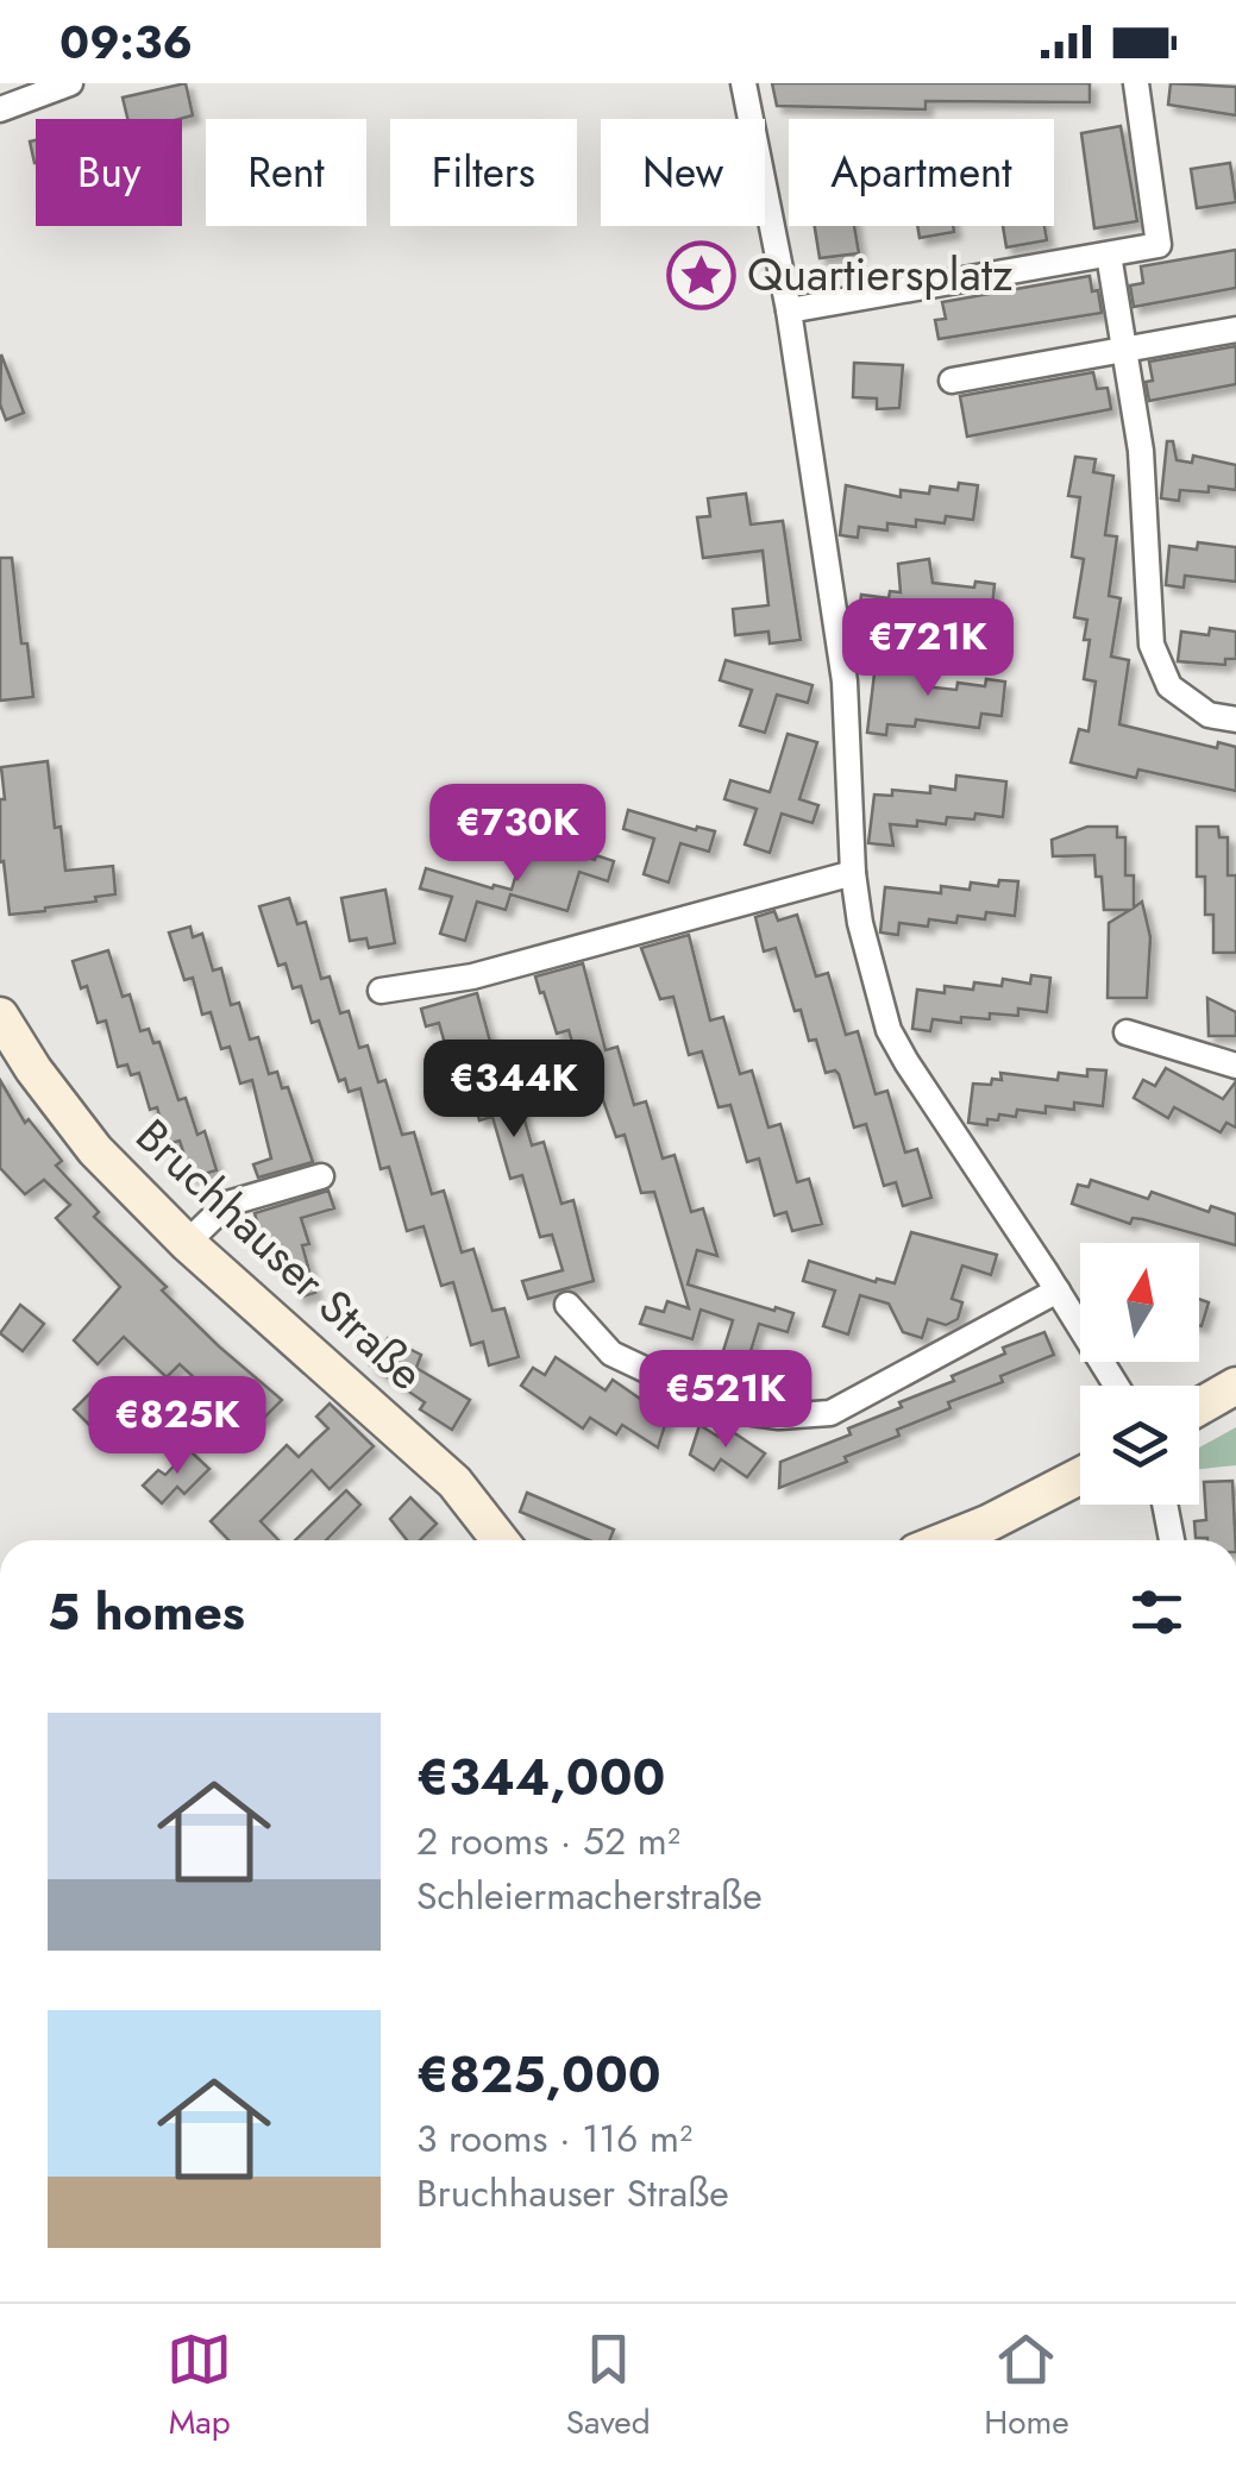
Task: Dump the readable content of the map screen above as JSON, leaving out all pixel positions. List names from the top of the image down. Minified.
{"streets":{"street":["Bruchhauser Straße"]},"places":{"place":["Quartiersplatz"]},"north":"top","page":{"status":"09:36","chip":["Buy","Rent","Filters","New","Apartment"],"price":["€721K","€730K","€344K","€521K","€825K"],"heading":"5 homes","list":[{"name":"€344,000","note":"2 rooms · 52 m² · Schleiermacherstraße"},{"name":"€825,000","note":"3 rooms · 116 m² · Bruchhauser Straße"}],"tabs":["Map","Saved","Home"]}}
